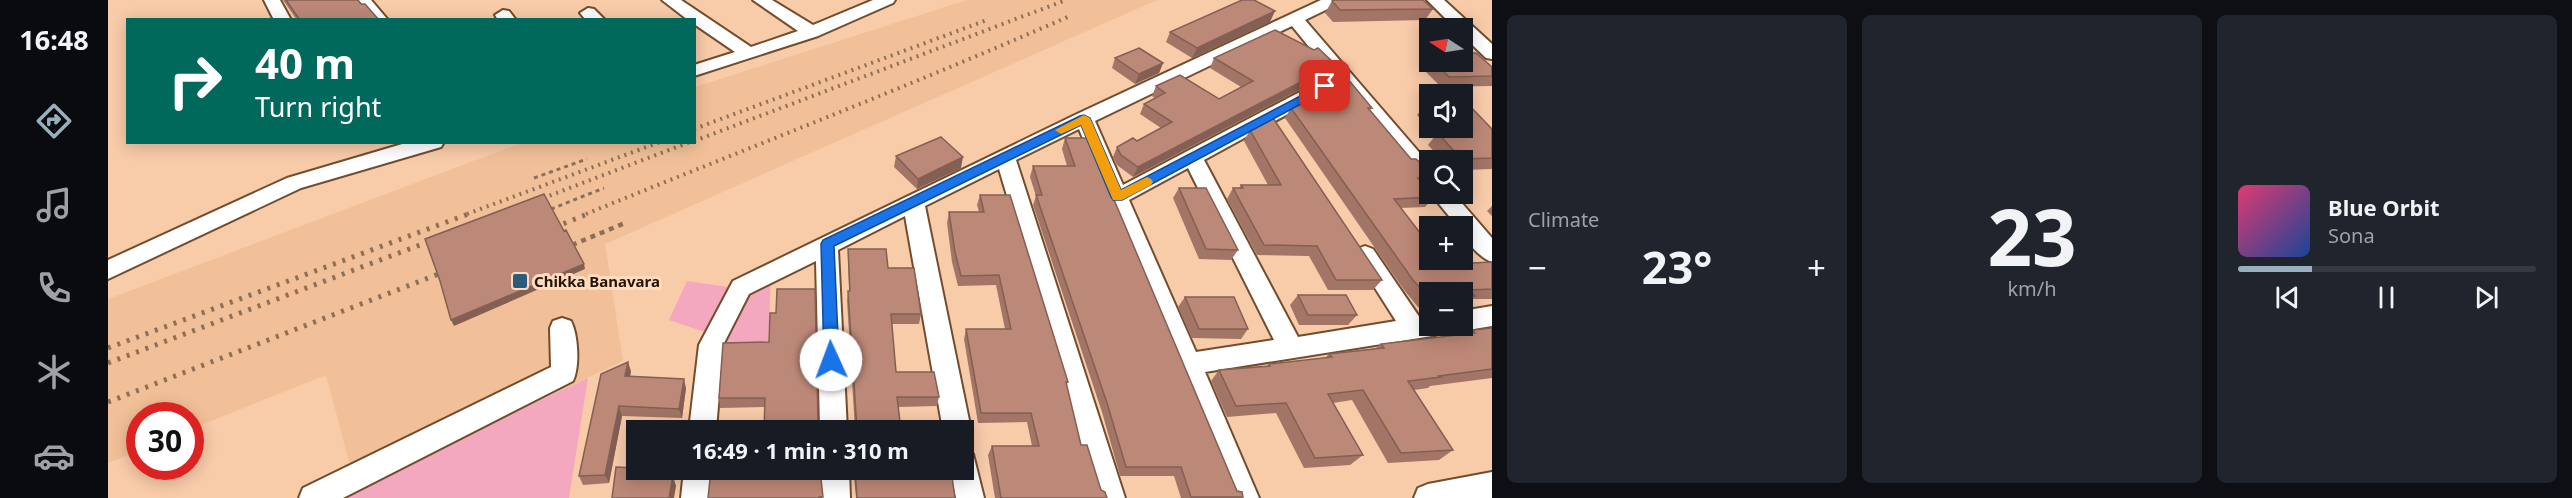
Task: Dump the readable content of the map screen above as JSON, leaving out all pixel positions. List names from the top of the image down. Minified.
{"places":{"transit":["Chikka Banavara"]},"north":"left","page":{"tabs":"16:48","tile":["Climate",["23","km/h"]],"map_buttons":["+","−"],"turn":["40 m","Turn right"],"song":["Blue Orbit","Sona"],"heat":["−","23°","+"],"limit":"30","trip":"16:49 · 1 min · 310 m"}}
